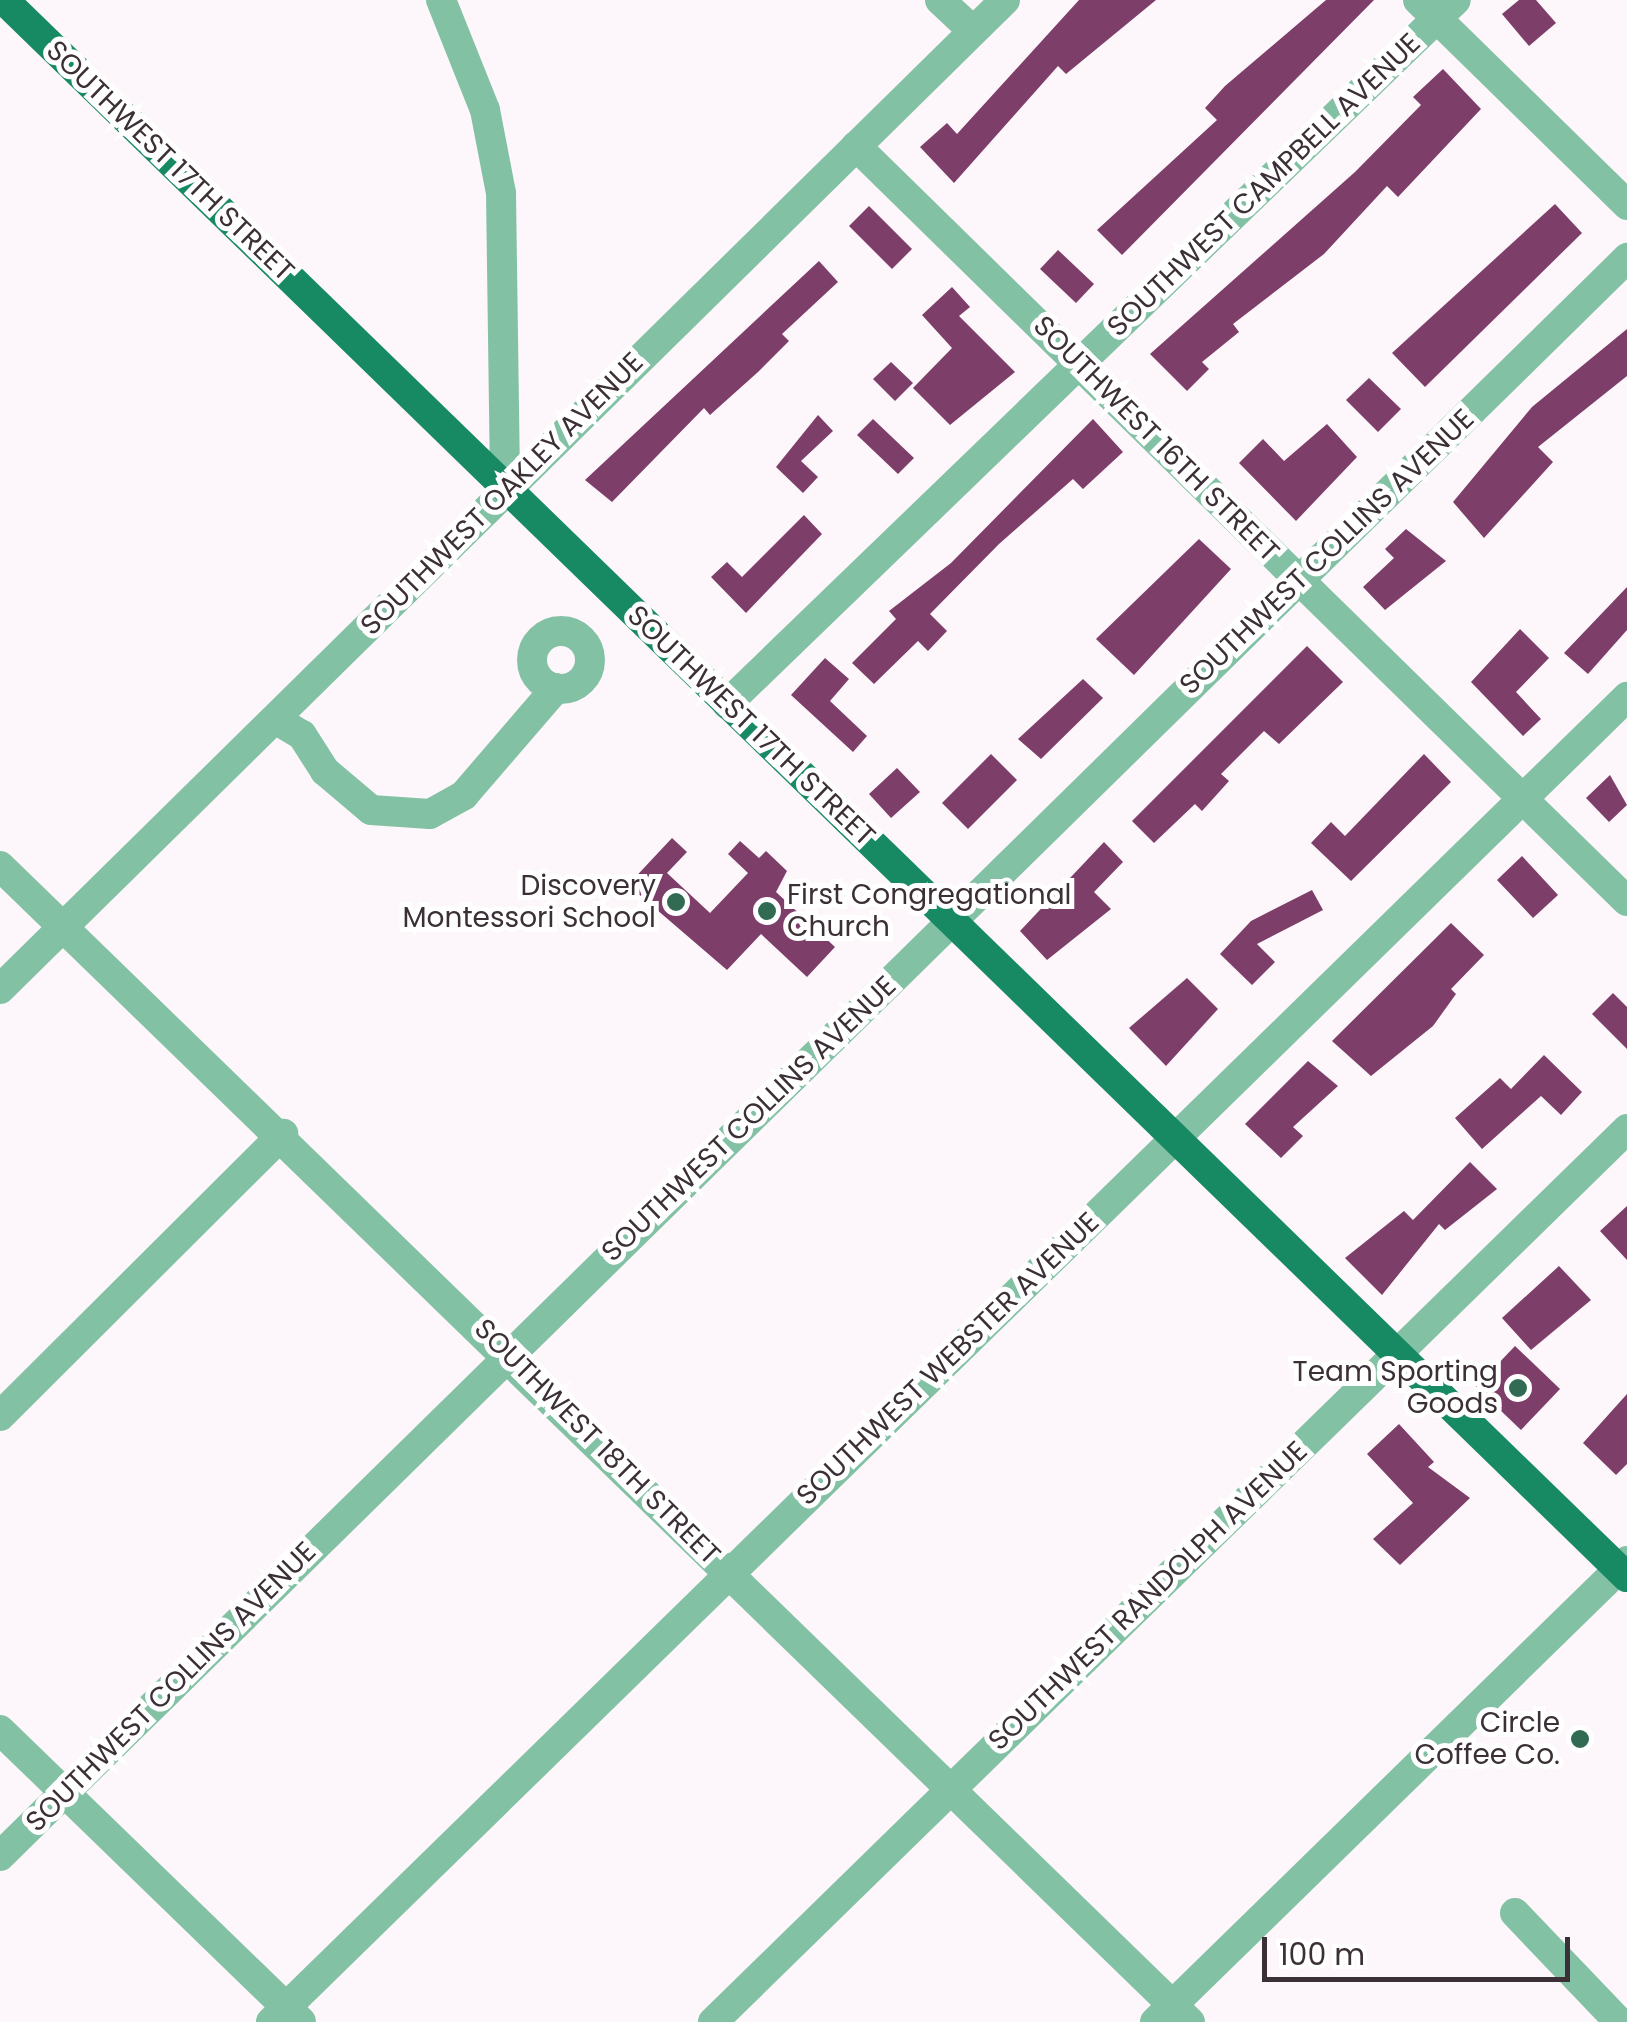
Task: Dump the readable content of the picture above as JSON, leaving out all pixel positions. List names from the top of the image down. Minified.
{"streets":{"main road":["SOUTHWEST 17TH STREET"],"street":["SOUTHWEST CAMPBELL AVENUE","SOUTHWEST 16TH STREET","SOUTHWEST OAKLEY AVENUE","SOUTHWEST COLLINS AVENUE","SOUTHWEST WEBSTER AVENUE","SOUTHWEST 18TH STREET","SOUTHWEST RANDOLPH AVENUE"]},"crossings":[["SOUTHWEST 17TH STREET","SOUTHWEST CAMPBELL AVENUE"],["SOUTHWEST 17TH STREET","SOUTHWEST OAKLEY AVENUE"],["SOUTHWEST 17TH STREET","SOUTHWEST COLLINS AVENUE"],["SOUTHWEST 17TH STREET","SOUTHWEST WEBSTER AVENUE"],["SOUTHWEST 17TH STREET","SOUTHWEST RANDOLPH AVENUE"],["SOUTHWEST CAMPBELL AVENUE","SOUTHWEST 16TH STREET"],["SOUTHWEST 16TH STREET","SOUTHWEST OAKLEY AVENUE"],["SOUTHWEST 16TH STREET","SOUTHWEST COLLINS AVENUE"],["SOUTHWEST 16TH STREET","SOUTHWEST WEBSTER AVENUE"],["SOUTHWEST OAKLEY AVENUE","SOUTHWEST 18TH STREET"],["SOUTHWEST COLLINS AVENUE","SOUTHWEST 18TH STREET"],["SOUTHWEST WEBSTER AVENUE","SOUTHWEST 18TH STREET"],["SOUTHWEST 18TH STREET","SOUTHWEST RANDOLPH AVENUE"]],"places":["Discovery Montessori School","First Congregational Church","Team Sporting Goods","Circle Coffee Co."],"scale_bar":"100 m"}
